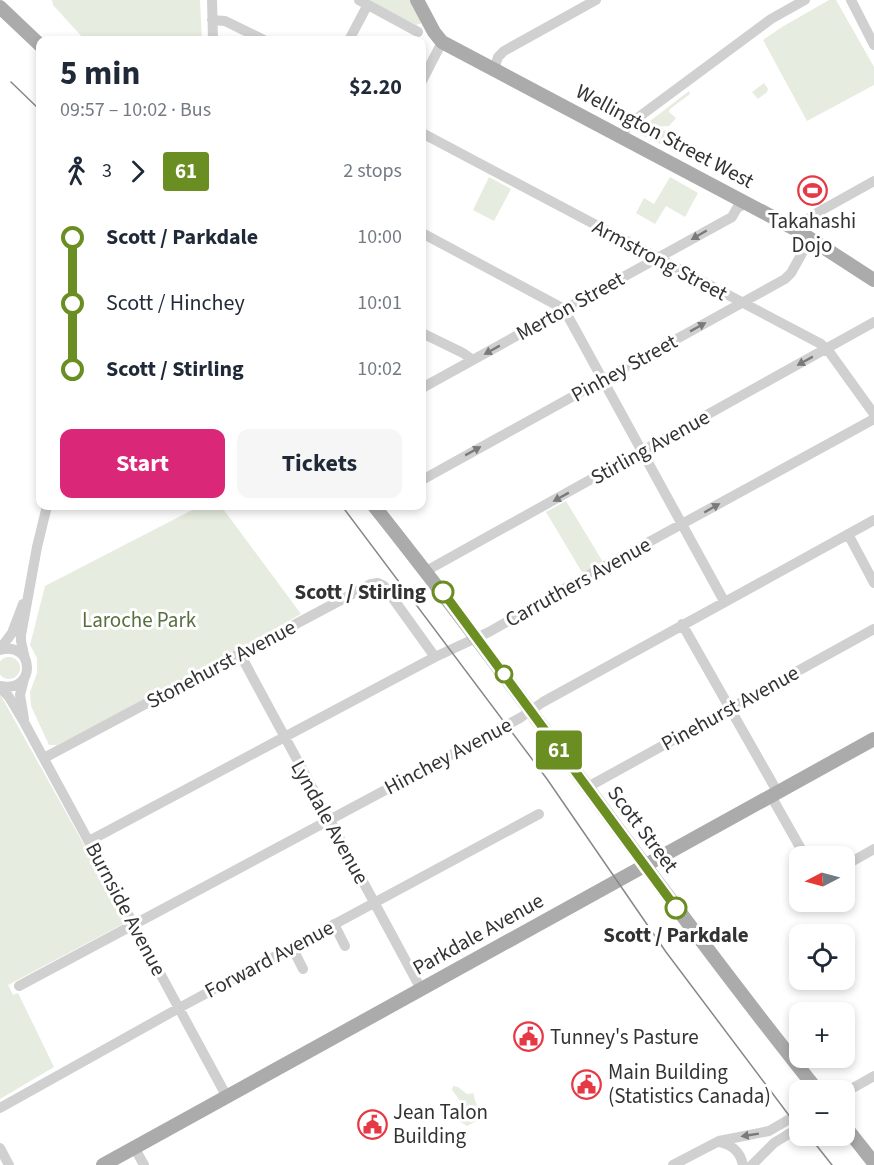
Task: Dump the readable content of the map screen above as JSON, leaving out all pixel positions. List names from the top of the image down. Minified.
{"streets":{"main road":["Wellington Street West","Scott Street","Parkdale Avenue"],"street":["Armstrong Street","Merton Street","Pinhey Street","Stirling Avenue","Carruthers Avenue","Stonehurst Avenue","Pinehurst Avenue","Hinchey Avenue","Lyndale Avenue","Burnside Avenue","Forward Avenue"]},"crossings":[["Wellington Street West","Merton Street"],["Wellington Street West","Pinhey Street"],["Armstrong Street","Merton Street"],["Armstrong Street","Pinhey Street"],["Armstrong Street","Stirling Avenue"],["Stirling Avenue","Scott Street"],["Carruthers Avenue","Stonehurst Avenue"],["Carruthers Avenue","Lyndale Avenue"],["Carruthers Avenue","Scott Street"],["Carruthers Avenue","Burnside Avenue"],["Stonehurst Avenue","Lyndale Avenue"],["Stonehurst Avenue","Burnside Avenue"],["Pinehurst Avenue","Scott Street"],["Hinchey Avenue","Lyndale Avenue"],["Hinchey Avenue","Scott Street"],["Hinchey Avenue","Burnside Avenue"],["Lyndale Avenue","Parkdale Avenue"],["Lyndale Avenue","Forward Avenue"],["Scott Street","Parkdale Avenue"],["Burnside Avenue","Parkdale Avenue"],["Burnside Avenue","Forward Avenue"]],"one_way":["Merton Street","Pinhey Street","Stirling Avenue"],"parks":["Laroche Park"],"places":{"sports":["Takahashi Dojo"],"other":["Scott / Stirling","Scott / Parkdale"],"public building":["Tunney's Pasture","Main Building (Statistics Canada)","Jean Talon Building"]},"lines":["bus line 61"],"north":"left","page":{"on_map":"61","heading":["5 min","09:57 – 10:02 · Bus","$2.20"],"legs":["3","61","2 stops"],"list":[{"name":"Scott / Parkdale","value":"10:00"},{"name":"Scott / Hinchey","value":"10:01"},{"name":"Scott / Stirling","value":"10:02"}],"buttons":["Start","Tickets"],"map_buttons":["+","−"]}}
